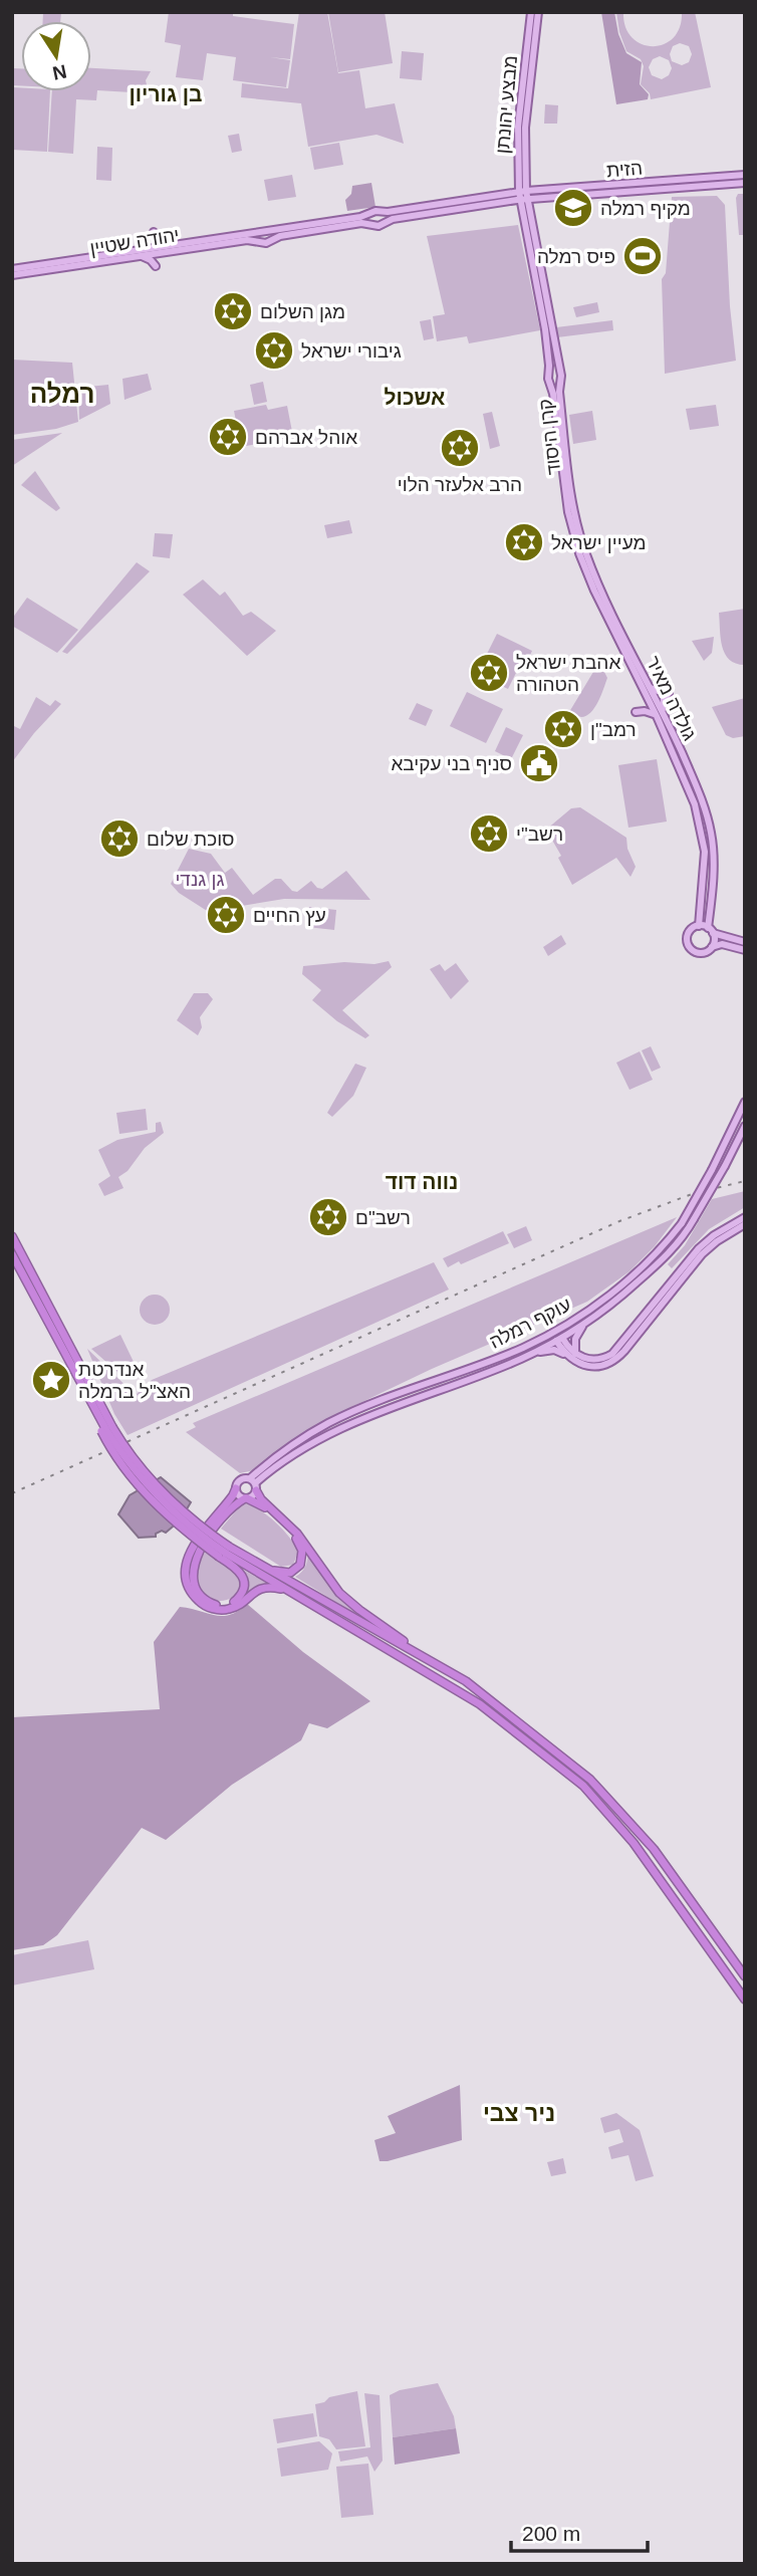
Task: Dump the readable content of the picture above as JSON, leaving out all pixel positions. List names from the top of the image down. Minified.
{"streets":{"main road":["מבצע יהונתן","הזית","יהודה שטיין","קרן היסוד","גולדה מאיר","עוקף רמלה"]},"crossings":[["מבצע יהונתן","הזית"],["מבצע יהונתן","יהודה שטיין"],["מבצע יהונתן","קרן היסוד"],["הזית","יהודה שטיין"],["הזית","קרן היסוד"],["יהודה שטיין","קרן היסוד"],["קרן היסוד","גולדה מאיר"]],"districts":["בן גוריון","רמלה","אשכול","נווה דוד","ניר צבי"],"parks":["גן גנדי"],"places":{"school or university":["מקיף רמלה"],"sports":["פיס רמלה"],"synagogue":["מגן השלום","גיבורי ישראל","אוהל אברהם","הרב אלעזר הלוי","מעיין ישראל","אהבת ישראל הטהורה","רמב\"ן","רשב\"י","סוכת שלום","עץ החיים","רשב\"ם"],"public building":["סניף בני עקיבא"],"place":["אנדרטת האצ\"ל ברמלה"]},"scale_bar":"200 m","north":"bottom"}
